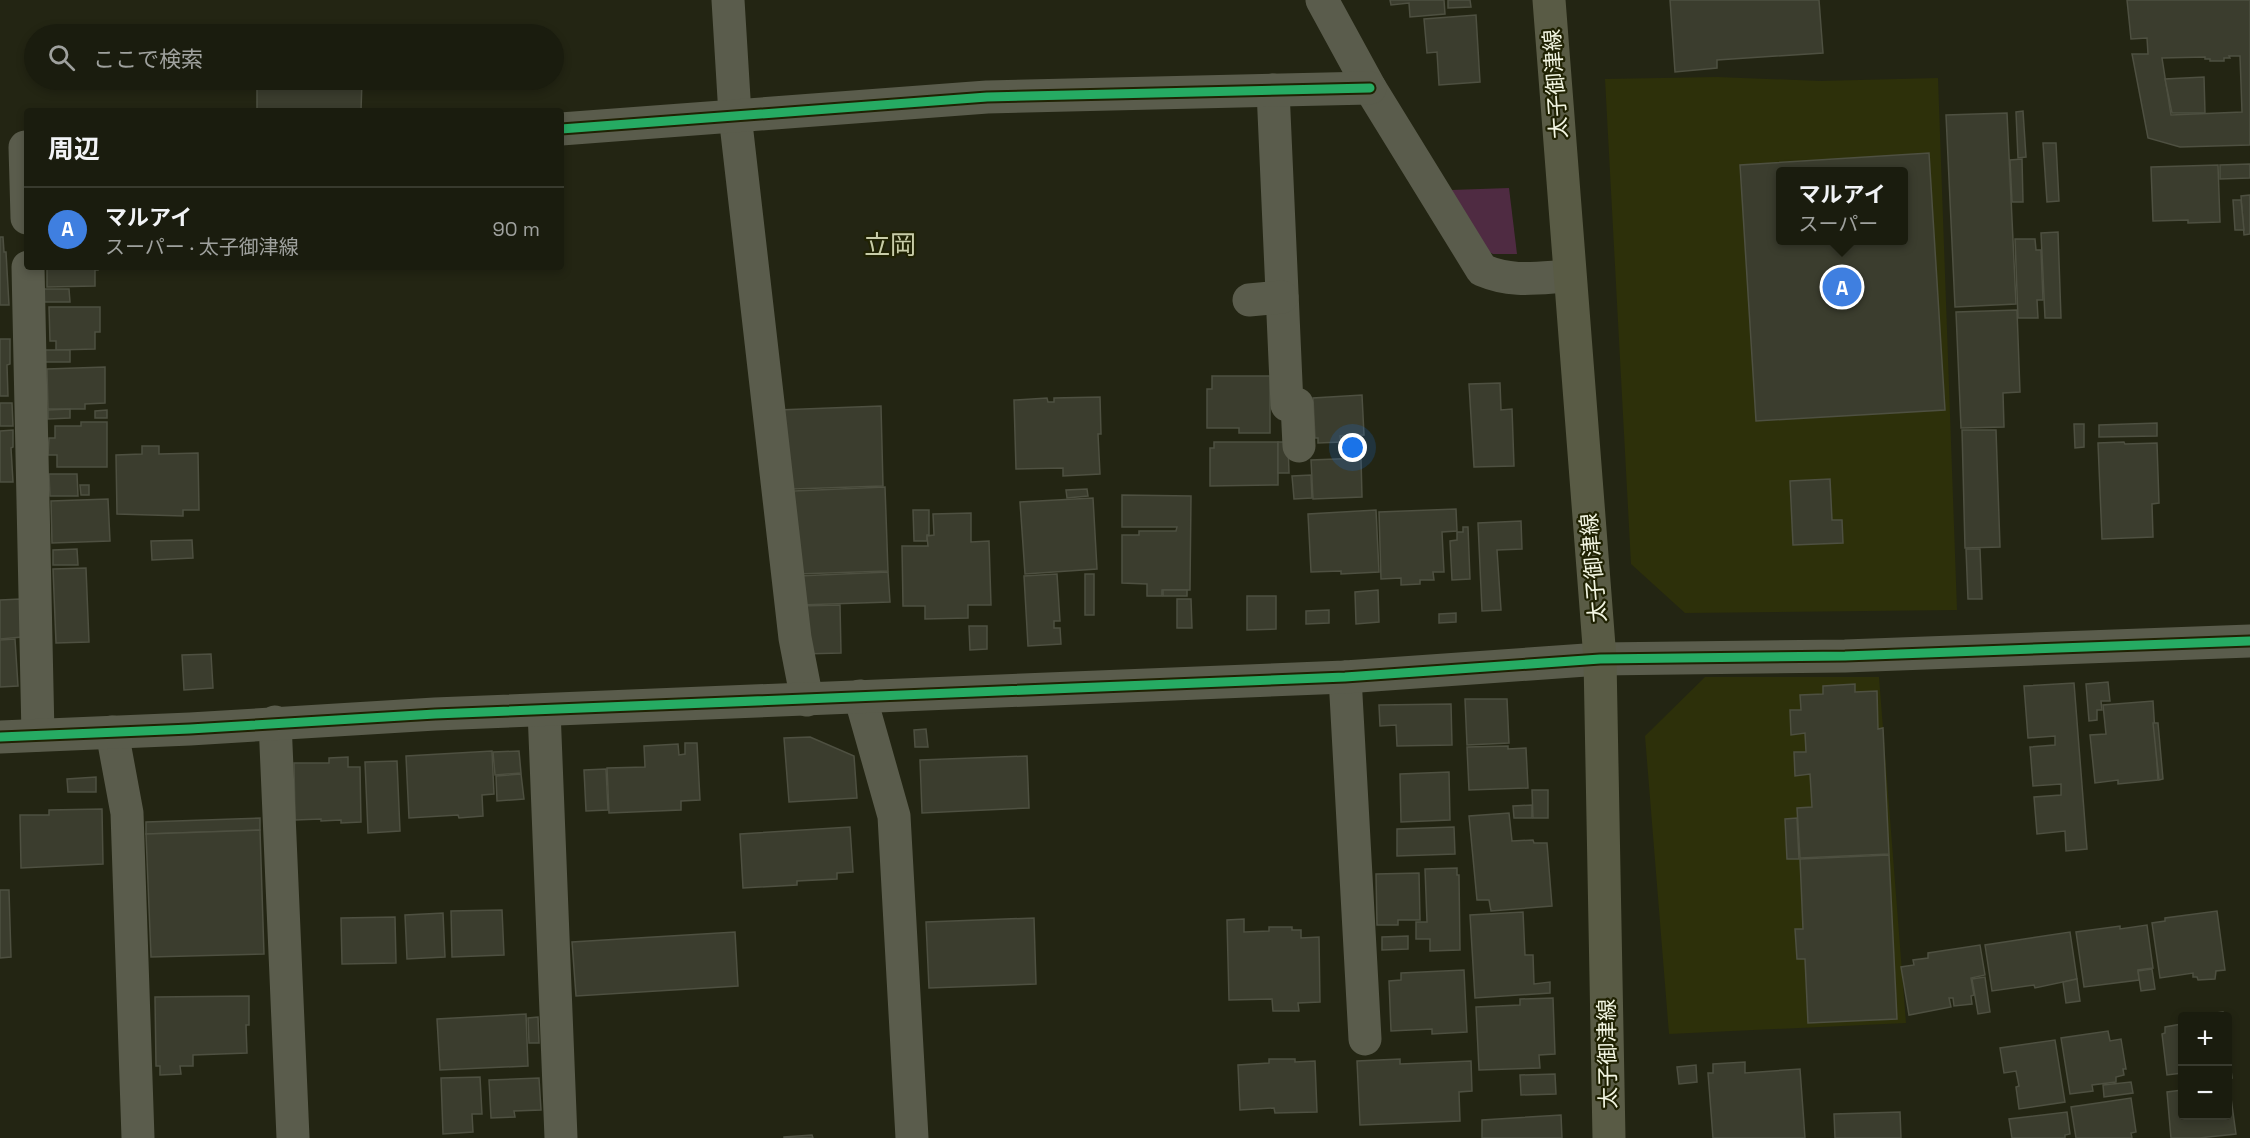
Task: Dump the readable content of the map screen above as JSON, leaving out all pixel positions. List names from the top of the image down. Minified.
{"streets":{"main road":["太子御津線"]},"districts":["立岡"],"page":{"search":"ここで検索","heading":"周辺","popup":["マルアイ","スーパー"],"list":[{"mark":"A","name":"マルアイ","note":"スーパー · 太子御津線","value":"90 m"}],"pins":"A","map_buttons":["+","−"]}}
